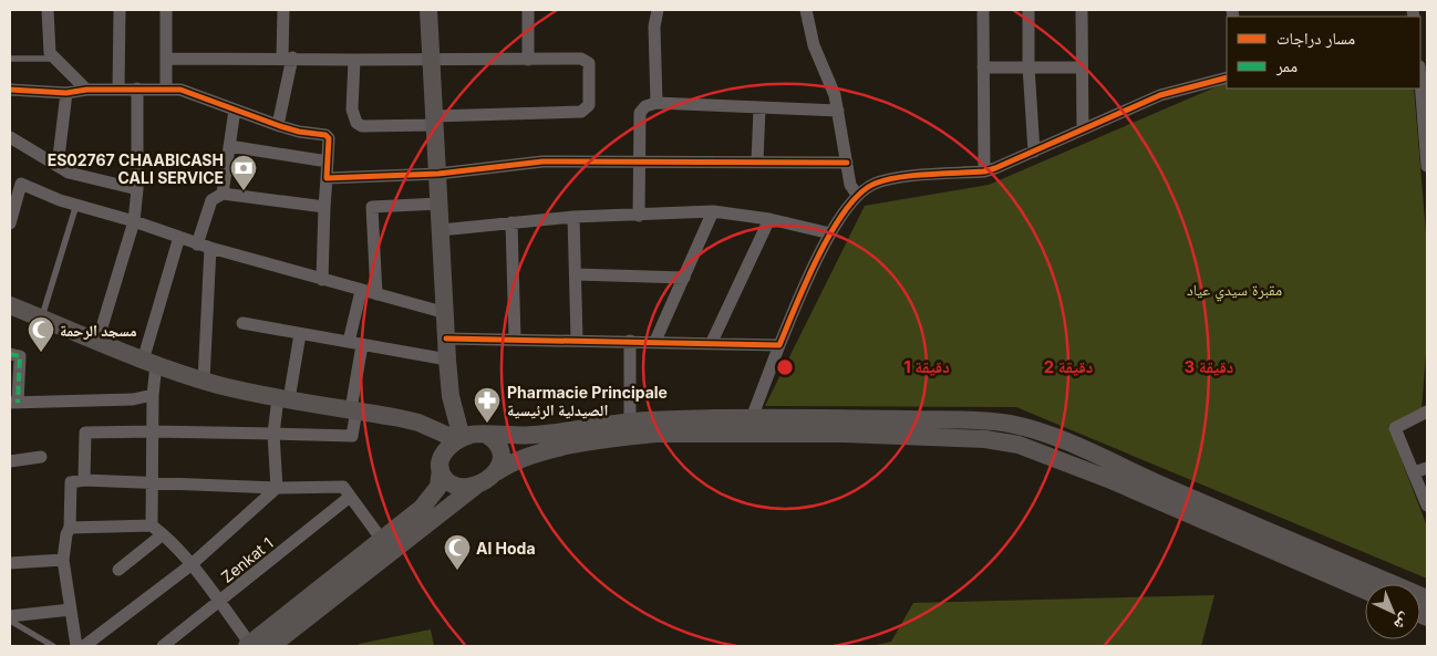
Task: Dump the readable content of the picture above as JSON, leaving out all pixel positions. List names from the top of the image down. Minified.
{"streets":{"street":["Zenkat 1"]},"parks":["مقبرة سيدي عياد"],"places":{"bank":["ES02767 CHAABICASH CALI SERVICE"],"mosque":["مسجد الرحمة","Al Hoda"],"pharmacy":["Pharmacie Principale الصيدلية الرئيسية"]},"legend":["مسار دراجات","ممر"],"north":"bottom right","rings":["1 دقيقة","2 دقيقة","3 دقيقة"]}
